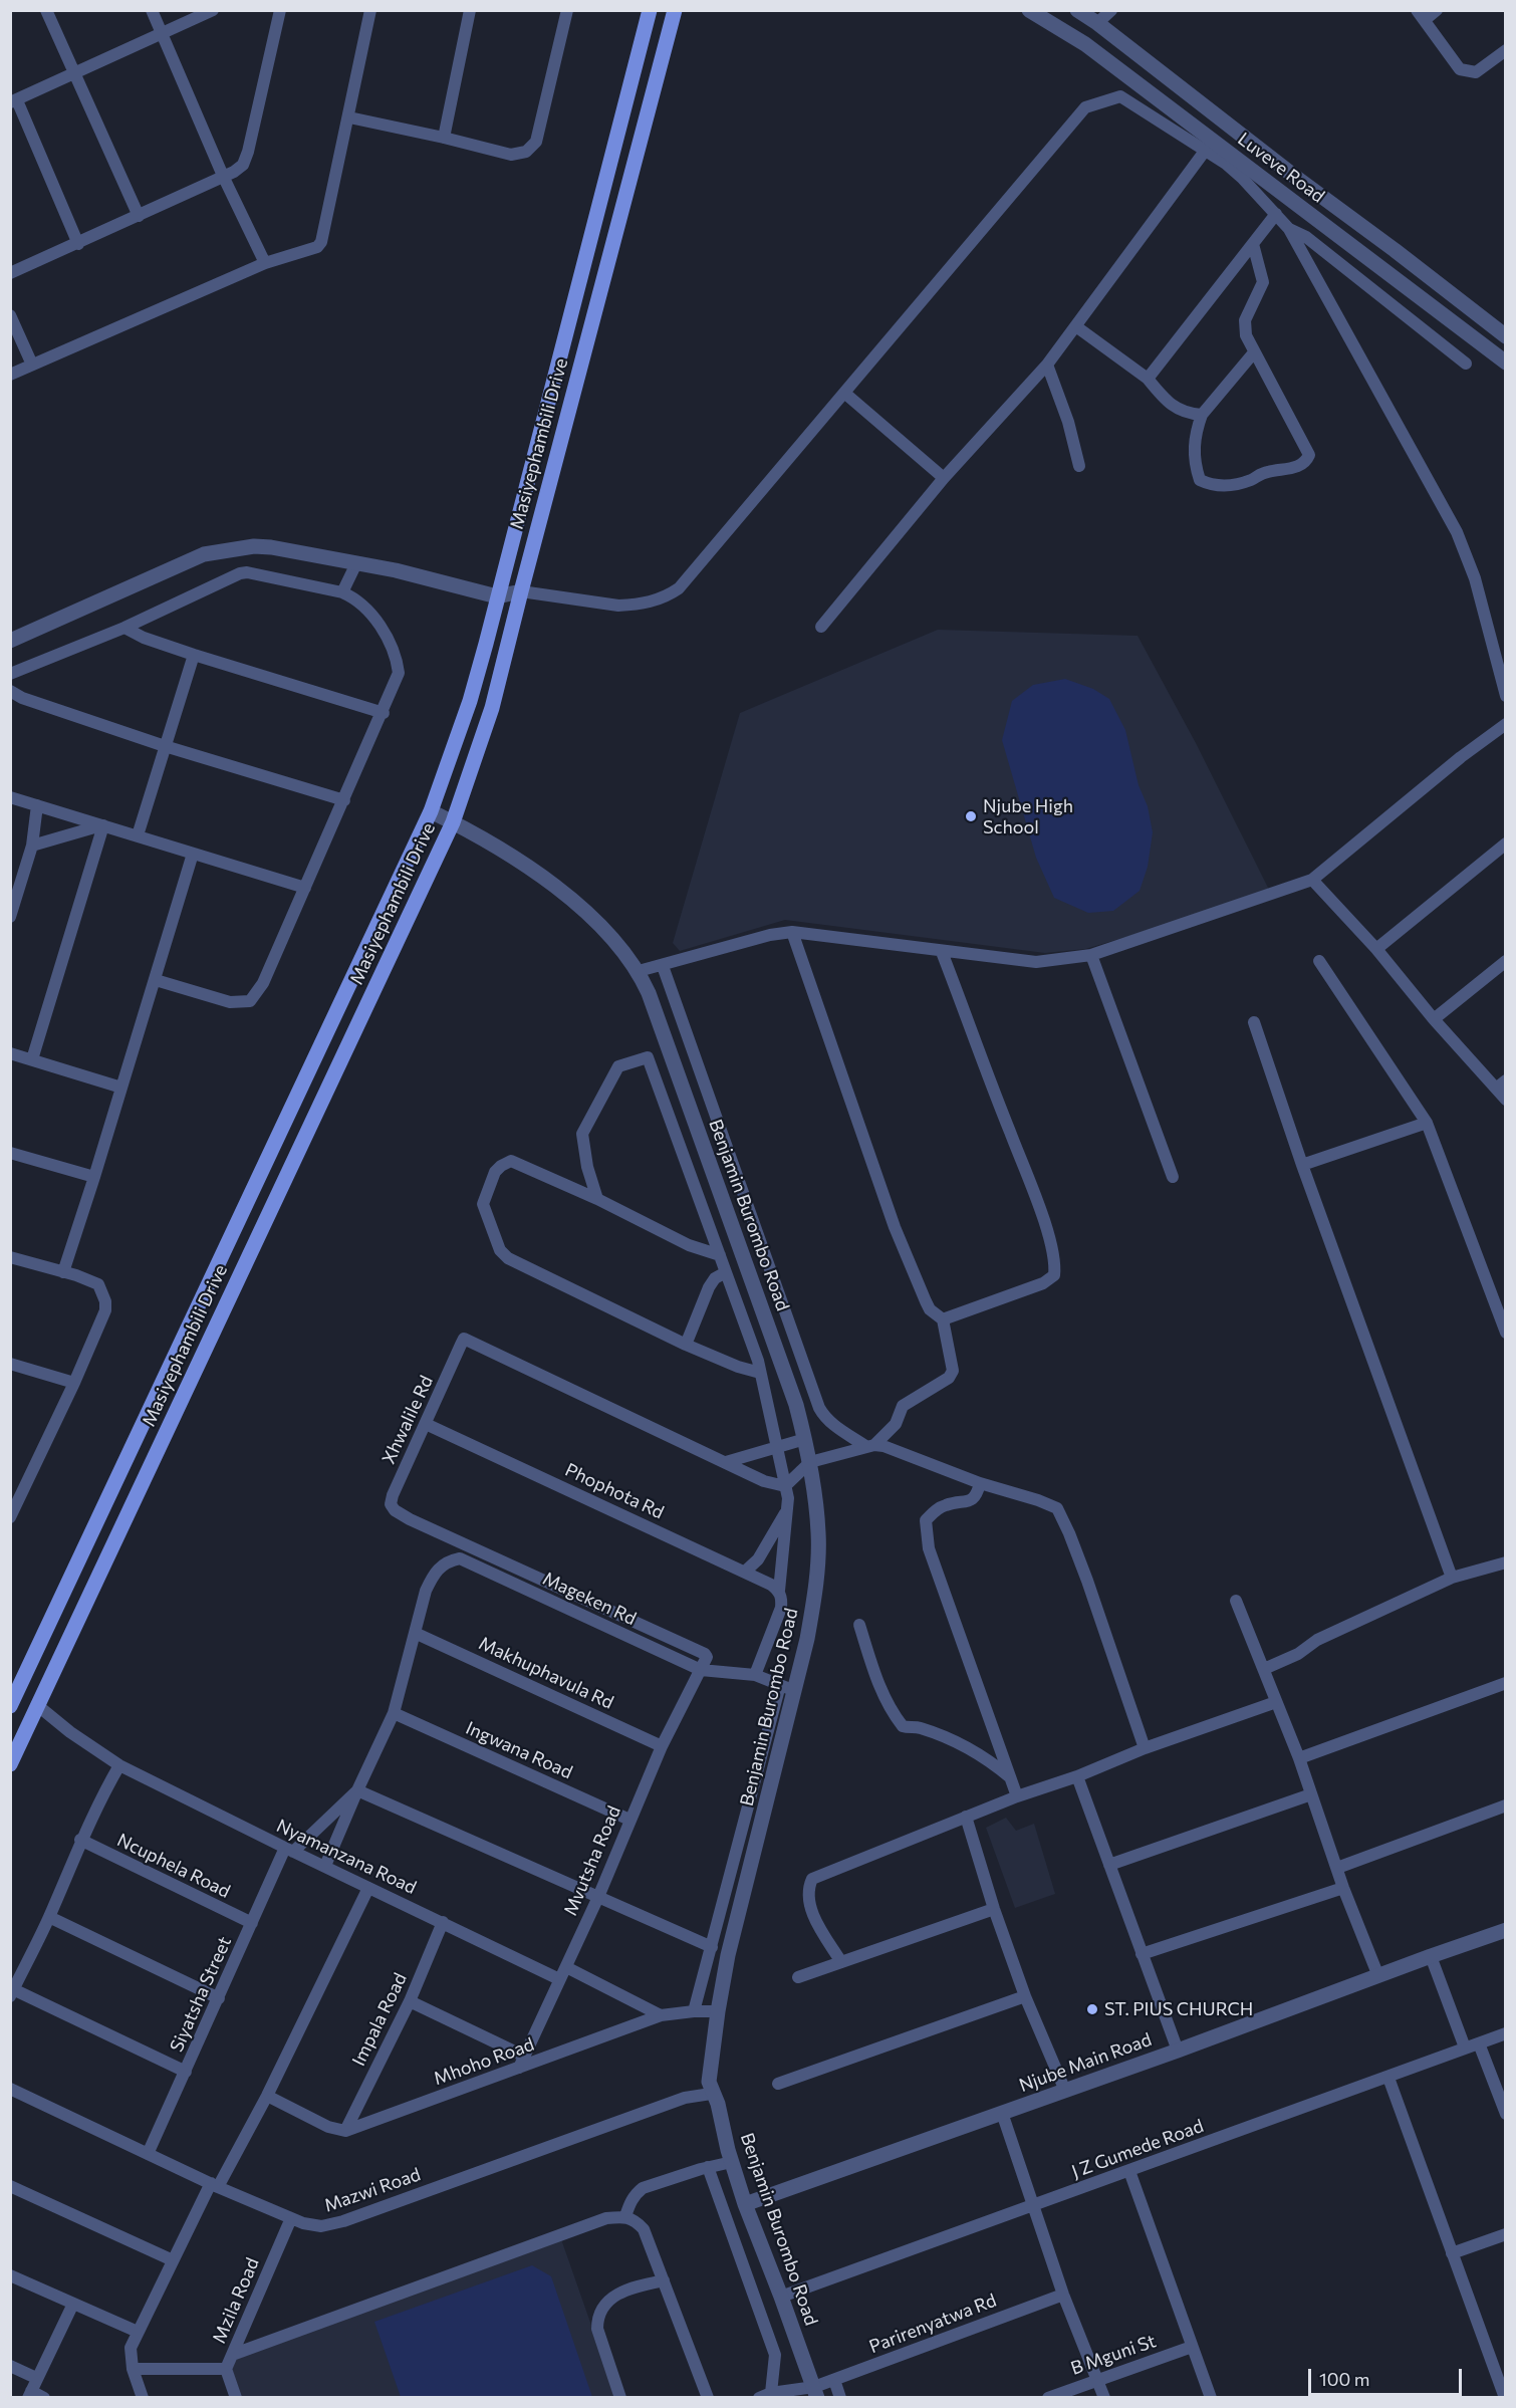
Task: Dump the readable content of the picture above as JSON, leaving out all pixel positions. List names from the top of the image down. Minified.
{"streets":{"main road":["Masiyephambili Drive"],"street":["Luveve Road","Benjamin Burombo Road","Xhwalile Rd","Phophota Rd","Mageken Rd","Makhuphavula Rd","Ingwana Road","Nyamanzana Road","Mvutsha Road","Ncuphela Road","Siyatsha Street","Impala Road","Mhoho Road","Njube Main Road","J Z Gumede Road","Mazwi Road","Mzila Road","Parirenyatwa Rd","B Mguni St"]},"crossings":[["Masiyephambili Drive","Benjamin Burombo Road"],["Masiyephambili Drive","Nyamanzana Road"],["Benjamin Burombo Road","Mageken Rd"],["Benjamin Burombo Road","Mhoho Road"],["Benjamin Burombo Road","Njube Main Road"],["Benjamin Burombo Road","J Z Gumede Road"],["Benjamin Burombo Road","Mazwi Road"],["Benjamin Burombo Road","Parirenyatwa Rd"],["Xhwalile Rd","Phophota Rd"],["Xhwalile Rd","Mageken Rd"],["Xhwalile Rd","Mvutsha Road"],["Mageken Rd","Makhuphavula Rd"],["Mageken Rd","Mvutsha Road"],["Makhuphavula Rd","Mvutsha Road"],["Ingwana Road","Mvutsha Road"],["Nyamanzana Road","Mvutsha Road"],["Nyamanzana Road","Siyatsha Street"],["Nyamanzana Road","Impala Road"],["Mvutsha Road","Mhoho Road"],["Ncuphela Road","Siyatsha Street"],["Siyatsha Street","Mazwi Road"],["Impala Road","Mhoho Road"],["Mazwi Road","Mzila Road"]],"places":["Njube High School","ST. PIUS CHURCH"],"scale_bar":"100 m"}
